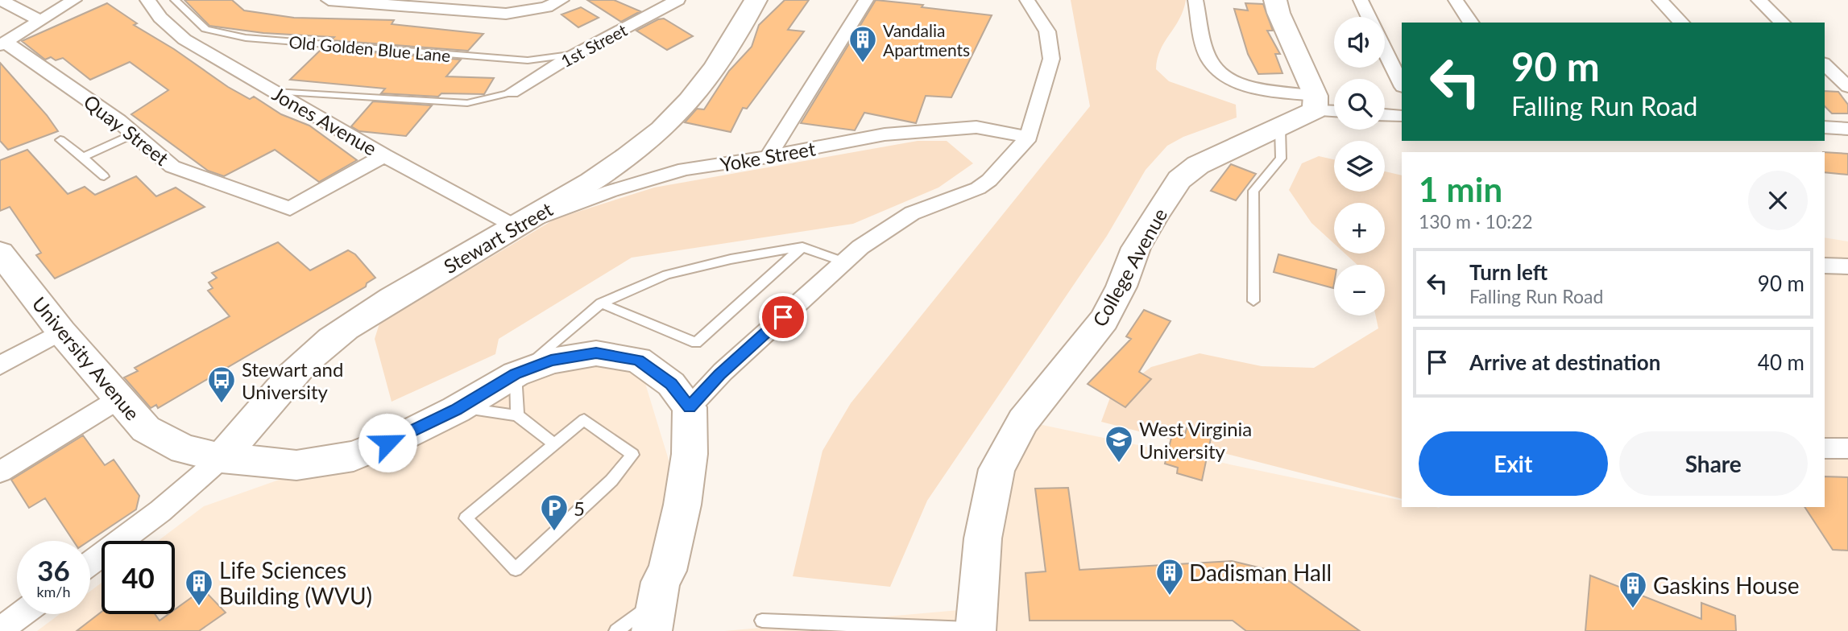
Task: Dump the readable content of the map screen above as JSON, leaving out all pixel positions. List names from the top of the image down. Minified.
{"streets":{"street":["1st Street","Jones Avenue","Quay Street","Yoke Street","Stewart Street","College Avenue","University Avenue"],"lane":["Old Golden Blue Lane"]},"crossings":[["1st Street","Old Golden Blue Lane"],["Jones Avenue","Quay Street"],["Jones Avenue","Yoke Street"],["Jones Avenue","Stewart Street"],["Yoke Street","Stewart Street"],["Stewart Street","University Avenue"]],"places":{"building":["Vandalia Apartments","Dadisman Hall","Life Sciences Building (WVU)","Gaskins House"],"bus stop":["Stewart and University"],"school or university":["West Virginia University"],"parking":["5"]},"page":{"map_buttons":["+","−"],"turn":["90 m","Falling Run Road"],"heading":["1 min","130 m · 10:22"],"list":[{"name":"Turn left","note":"Falling Run Road","value":"90 m"},{"name":"Arrive at destination","value":"40 m"}],"buttons":["Exit","Share"],"speed":"36 km/h","limit":"40"}}
